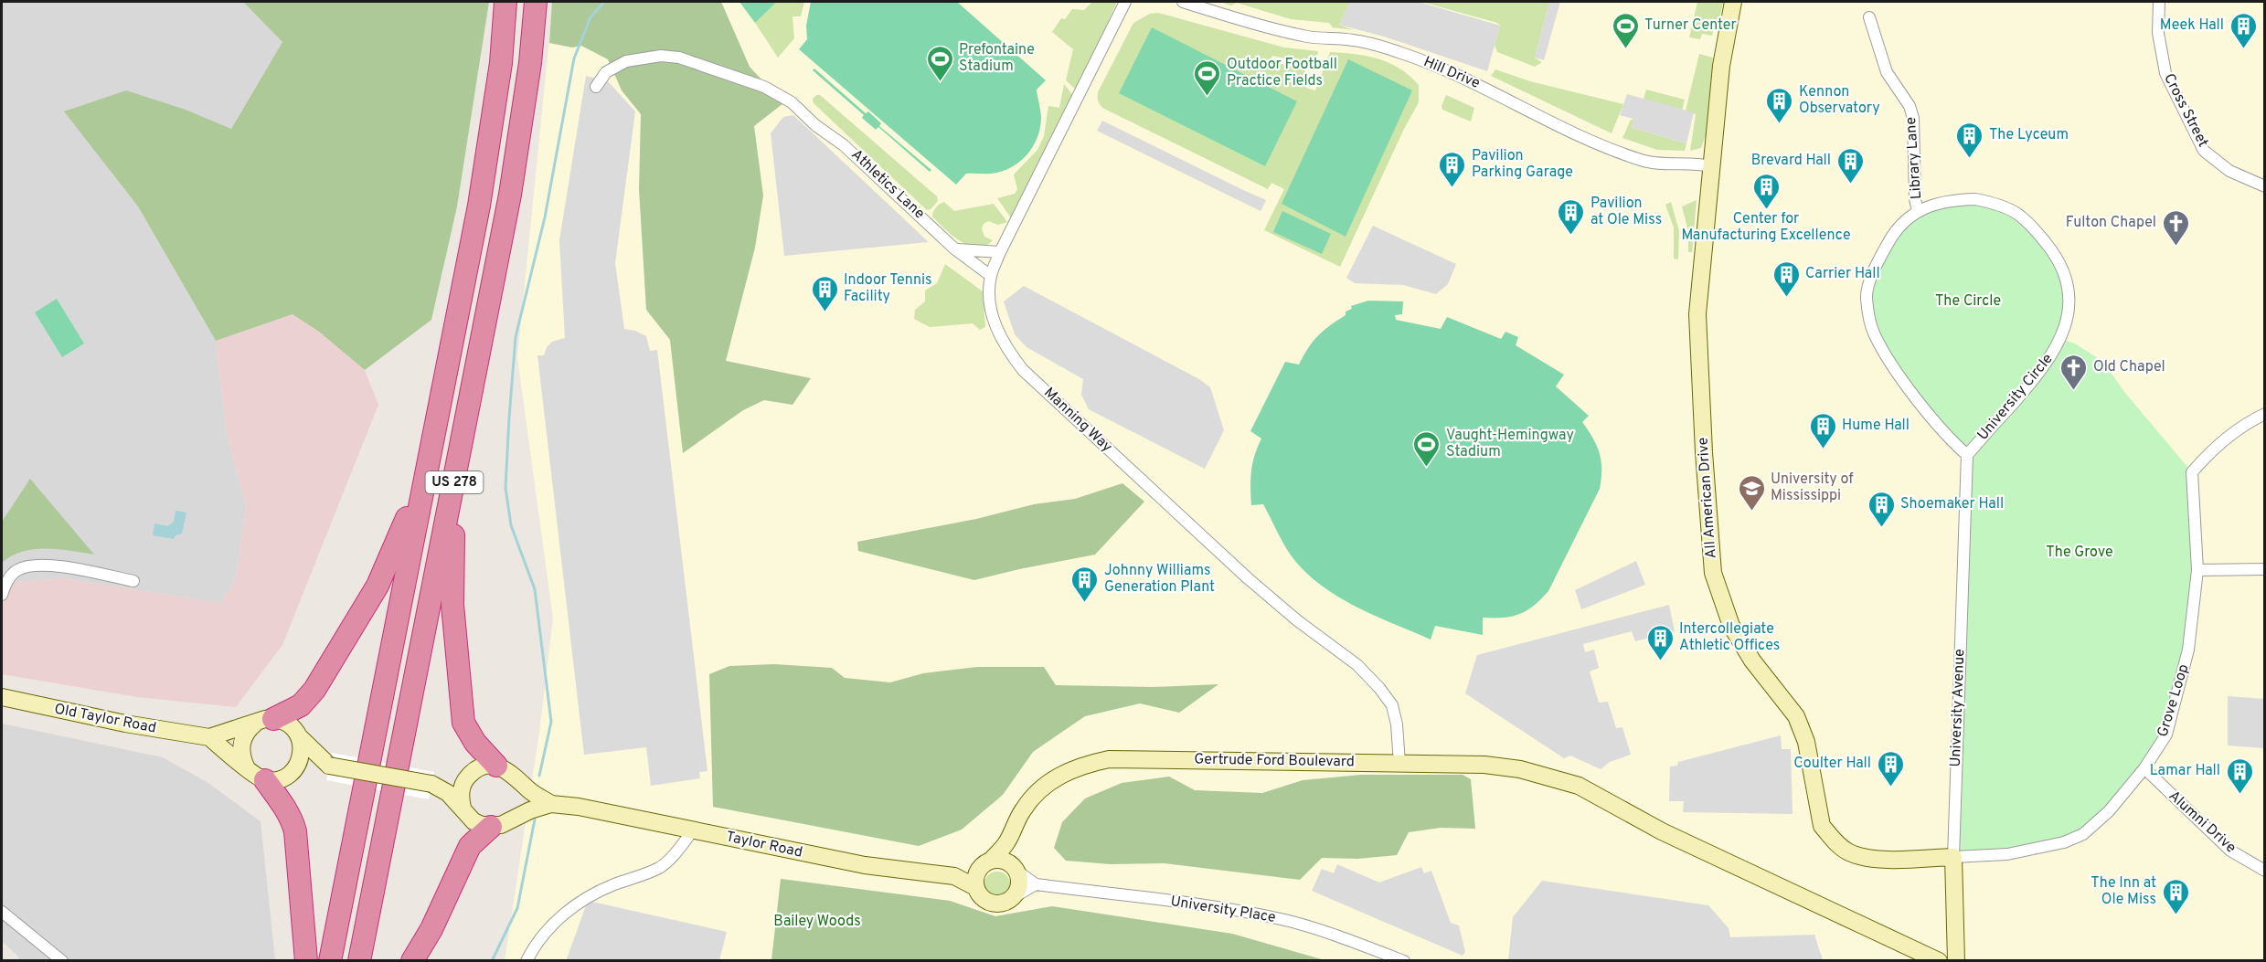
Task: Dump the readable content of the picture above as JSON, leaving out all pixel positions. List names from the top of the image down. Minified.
{"streets":{"highway":["US 278"],"street":["Hill Drive","Cross Street","Library Lane","Athletics Lane","University Circle","Manning Way","All American Drive","Grove Loop","University Avenue","Old Taylor Road","Gertrude Ford Boulevard","Alumni Drive","Taylor Road","University Place"]},"crossings":[["Hill Drive","All American Drive"],["Library Lane","University Circle"],["Athletics Lane","Manning Way"],["University Circle","University Avenue"],["Manning Way","Gertrude Ford Boulevard"],["All American Drive","Grove Loop"],["All American Drive","University Avenue"],["Grove Loop","University Avenue"],["Grove Loop","Alumni Drive"],["Gertrude Ford Boulevard","Taylor Road"],["Gertrude Ford Boulevard","University Place"],["Taylor Road","University Place"]],"parks":["The Circle","The Grove","Bailey Woods"],"places":{"sports":["Turner Center","Prefontaine Stadium","Outdoor Football Practice Fields","Vaught-Hemingway Stadium"],"building":["Meek Hall","Kennon Observatory","The Lyceum","Brevard Hall","Pavilion Parking Garage","Center for Manufacturing Excellence","Pavilion at Ole Miss","Carrier Hall","Indoor Tennis Facility","Hume Hall","Shoemaker Hall","Johnny Williams Generation Plant","Intercollegiate Athletic Offices","Coulter Hall","Lamar Hall","The Inn at Ole Miss"],"church":["Fulton Chapel","Old Chapel"],"school or university":["University of Mississippi"]}}
